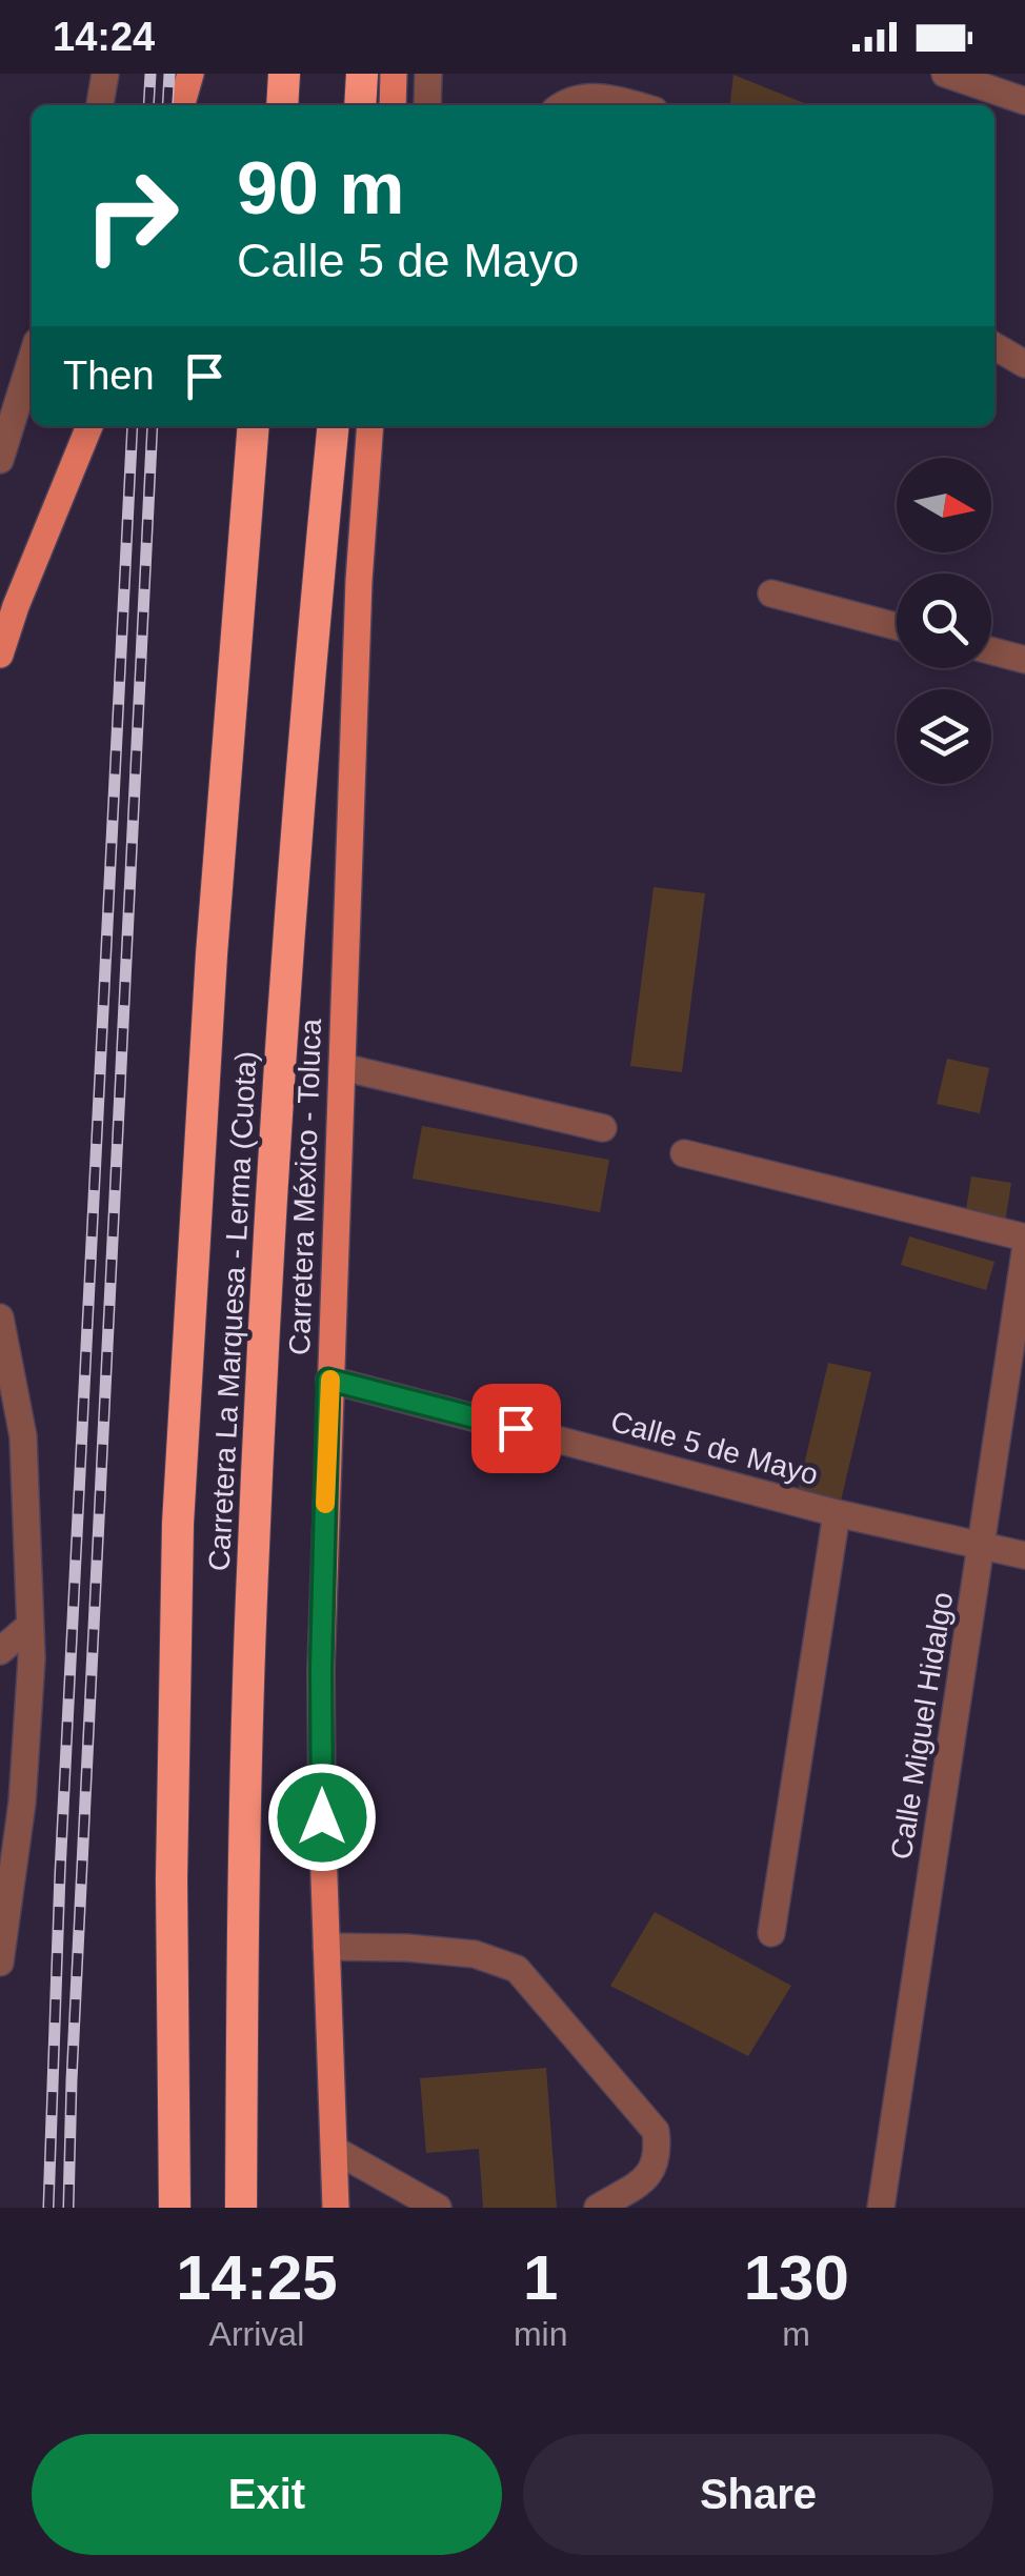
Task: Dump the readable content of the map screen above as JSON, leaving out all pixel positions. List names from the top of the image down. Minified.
{"streets":{"highway":["Carretera La Marquesa - Lerma (Cuota)"],"main road":["Carretera México - Toluca"],"street":["Calle 5 de Mayo","Calle Miguel Hidalgo"]},"crossings":[["Carretera México - Toluca","Calle 5 de Mayo"],["Calle 5 de Mayo","Calle Miguel Hidalgo"]],"north":"right","page":{"status":"14:24","turn":["90 m","Calle 5 de Mayo"],"then":"Then","eta":["14:25","Arrival","1","min","130","m"],"buttons":["Exit","Share"]}}
